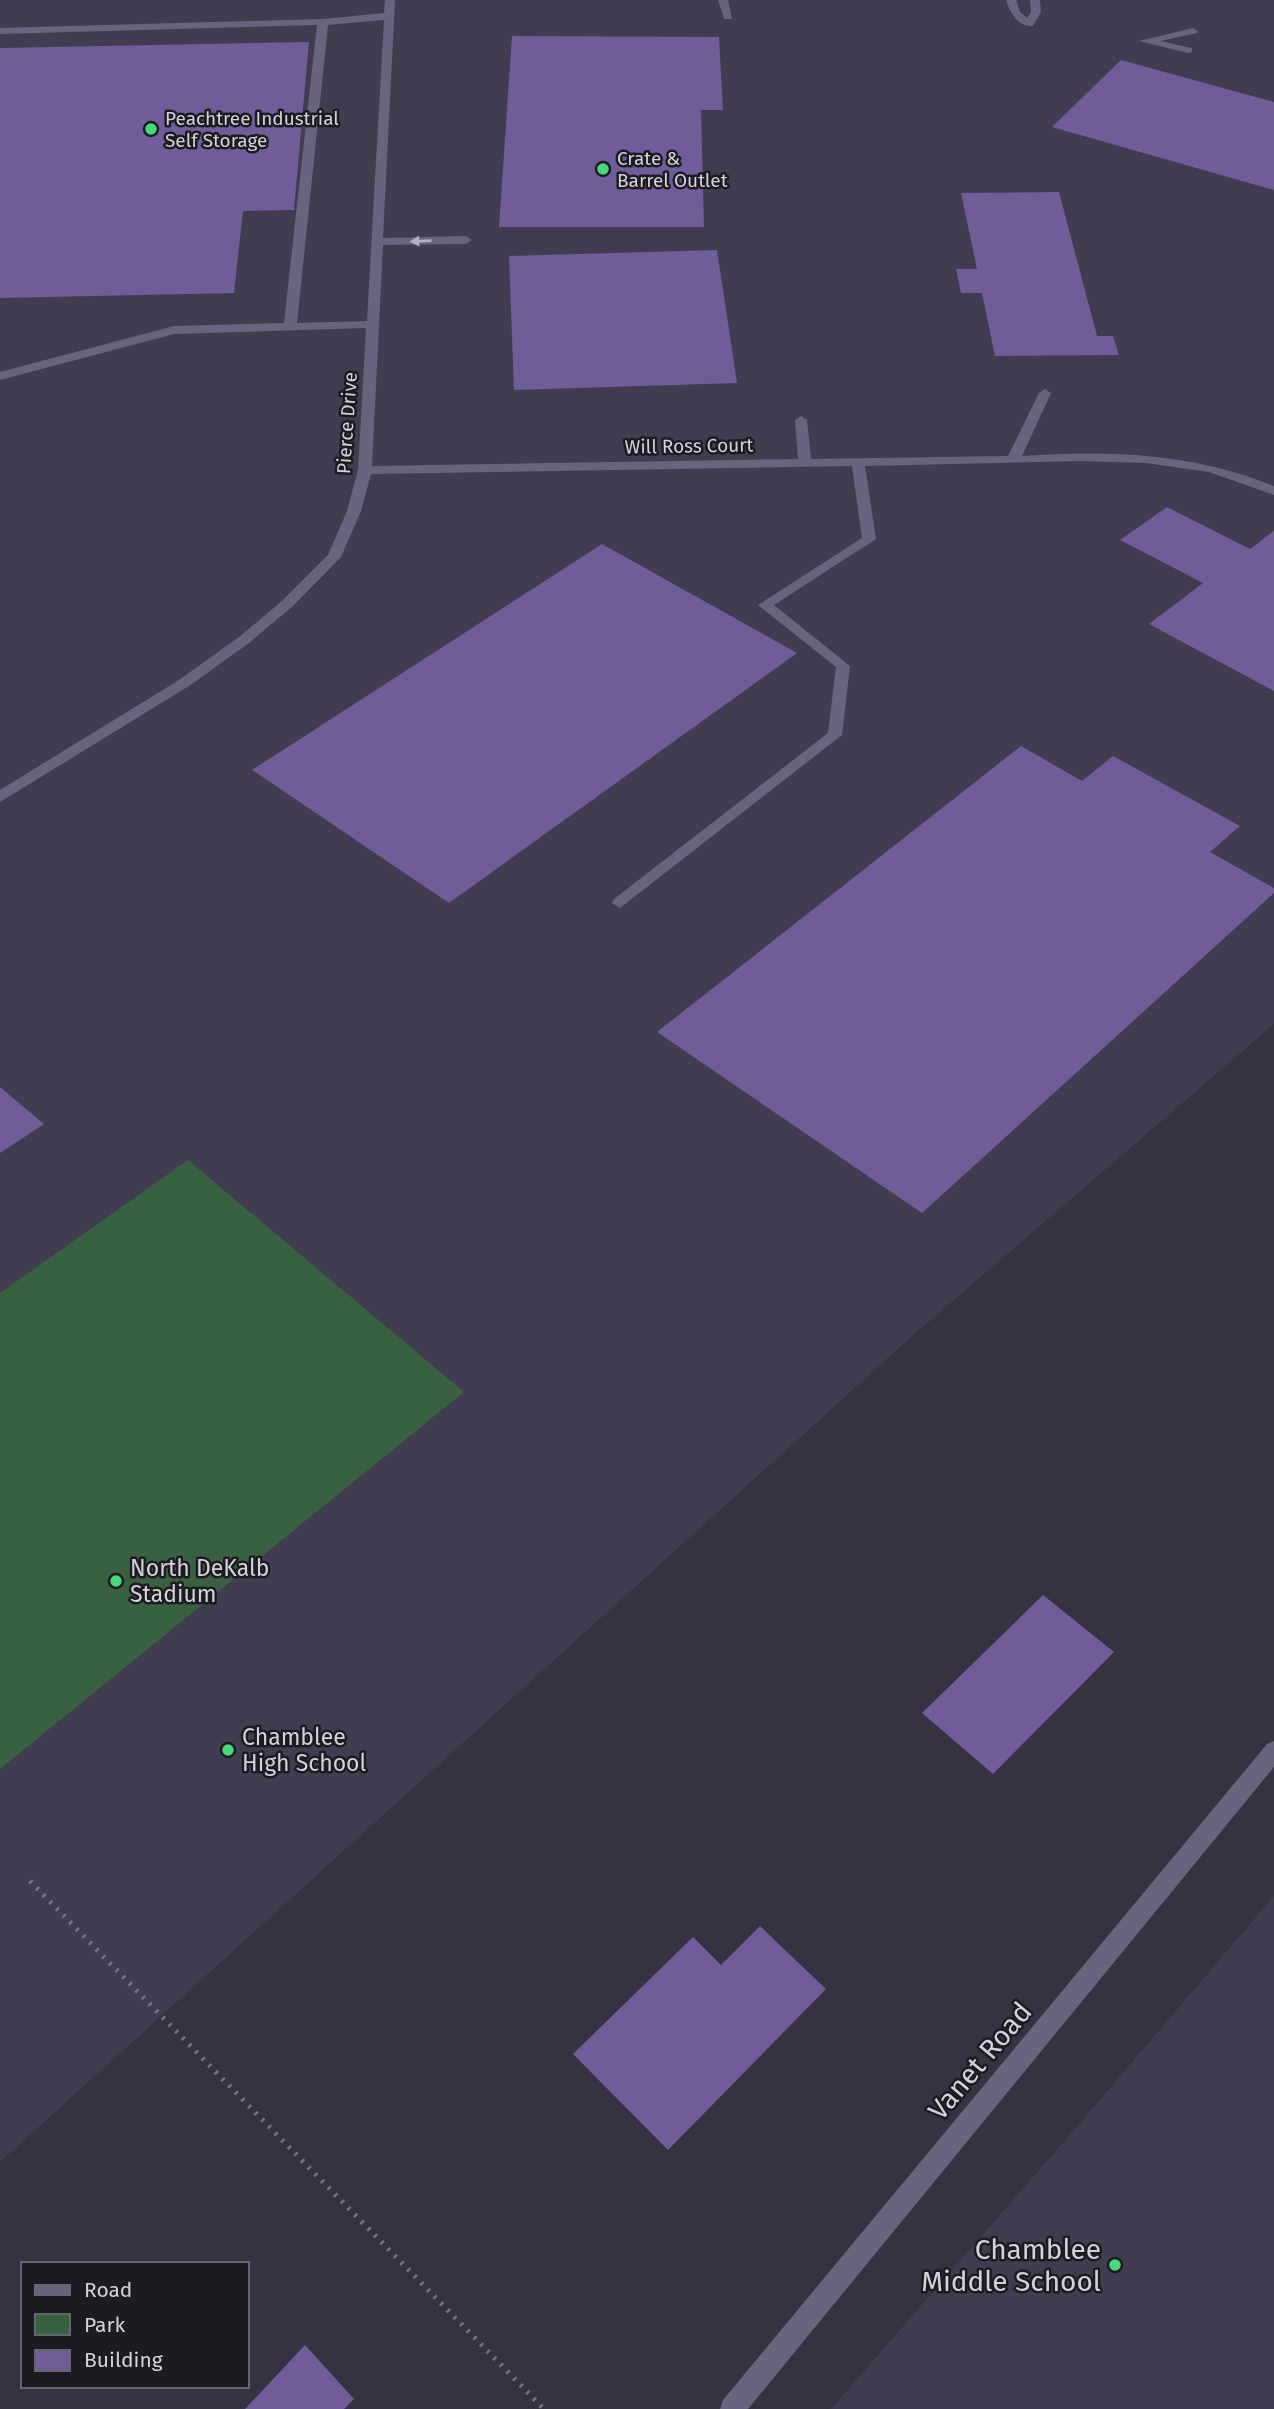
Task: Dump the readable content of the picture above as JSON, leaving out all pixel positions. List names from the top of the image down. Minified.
{"streets":{"street":["Pierce Drive","Will Ross Court","Vanet Road"]},"crossings":[["Pierce Drive","Will Ross Court"]],"places":["Peachtree Industrial Self Storage","Crate & Barrel Outlet","North DeKalb Stadium","Chamblee High School","Chamblee Middle School"],"legend":["Road","Park","Building"]}
